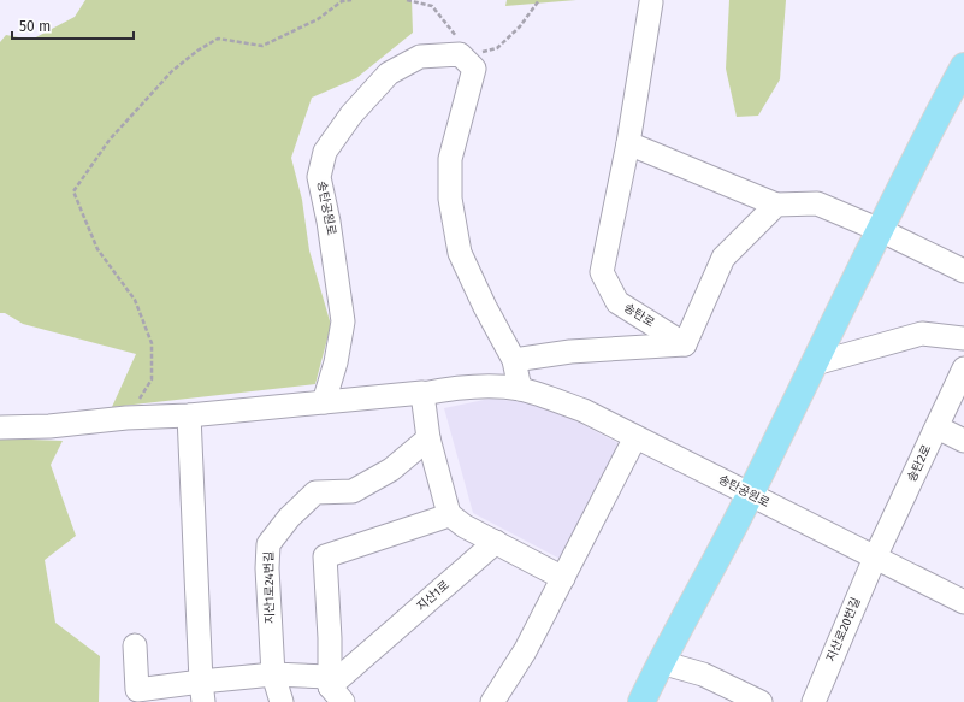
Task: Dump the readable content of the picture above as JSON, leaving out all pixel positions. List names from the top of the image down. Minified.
{"streets":{"street":["송탄공원로","송탄로","송탄2로","지산1로24번길","지산1로","지산로20번길"]},"crossings":[["송탄공원로","송탄2로"],["송탄공원로","지산로20번길"],["송탄2로","지산로20번길"]],"scale_bar":"50 m"}
